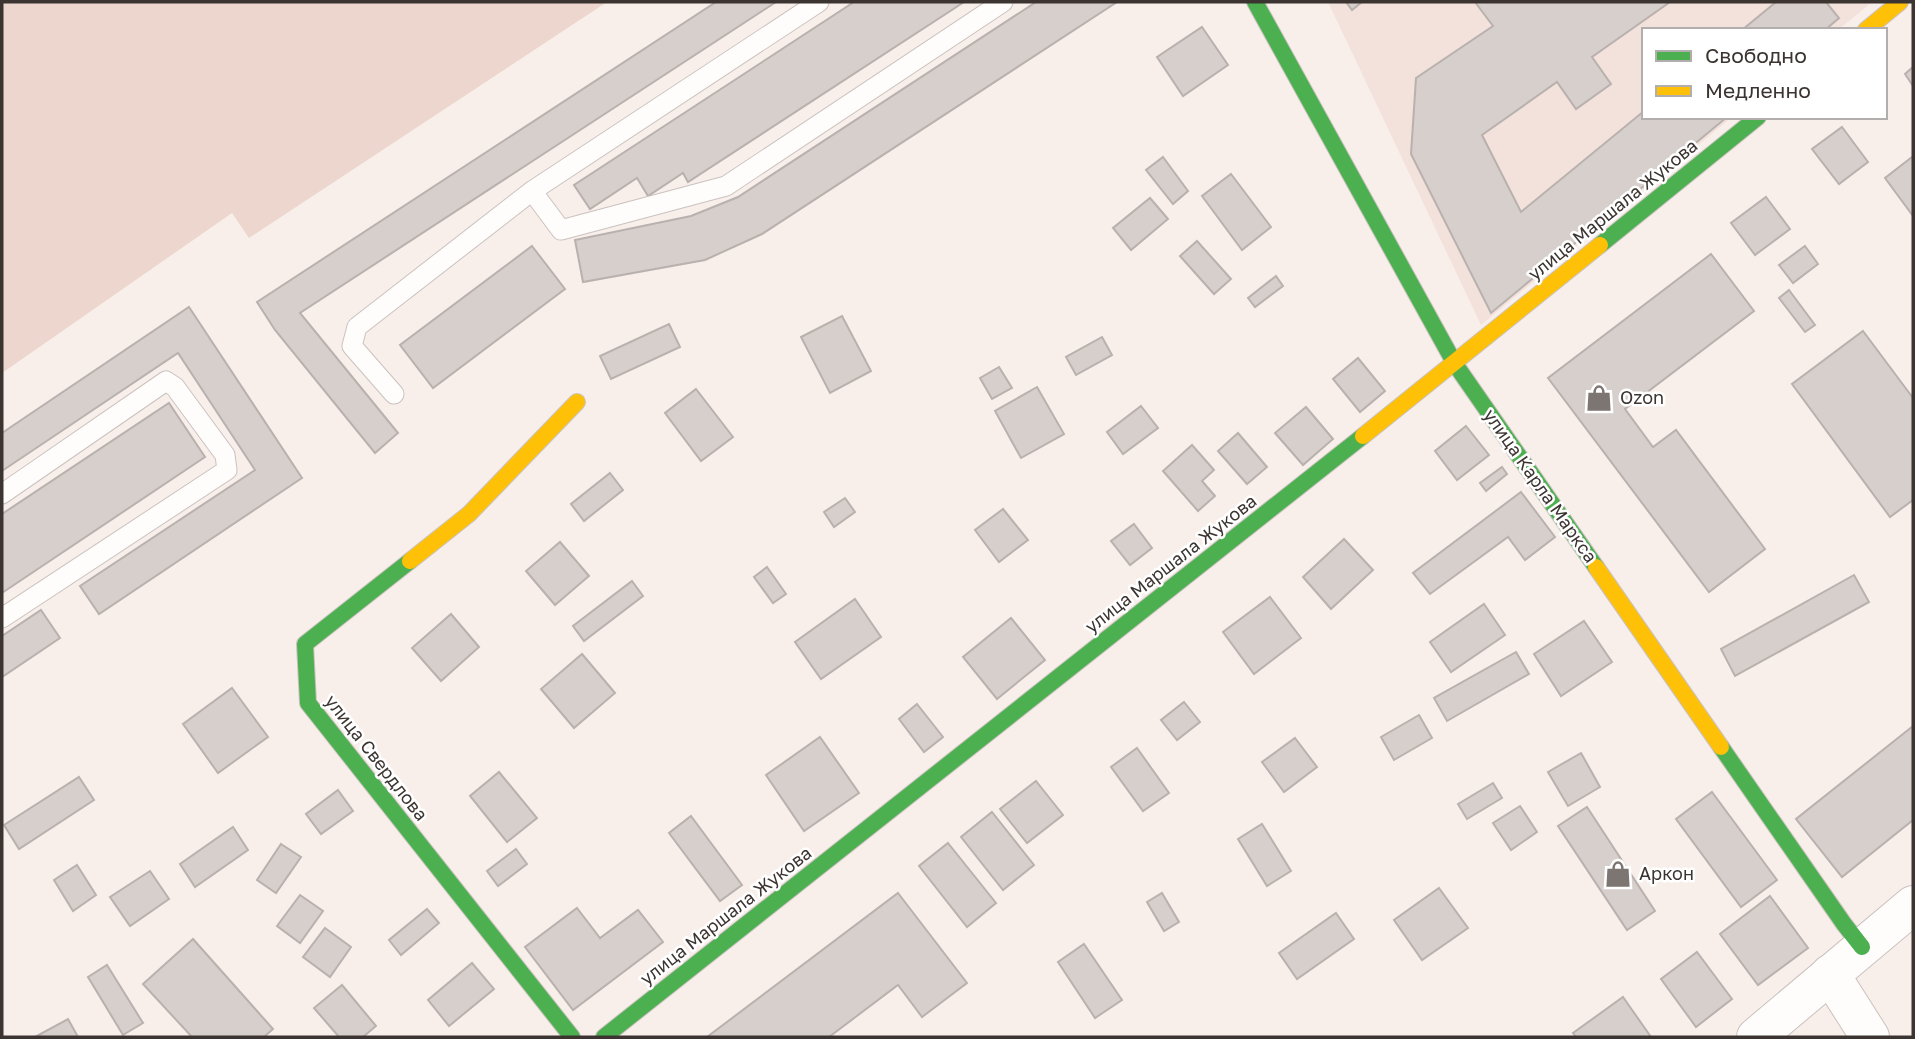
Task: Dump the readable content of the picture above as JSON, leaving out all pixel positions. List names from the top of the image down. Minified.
{"streets":{"street":["улица Маршала Жукова","улица Карла Маркса","улица Свердлова"]},"crossings":[["улица Маршала Жукова","улица Карла Маркса"]],"places":{"shop":["Ozon","Аркон"]},"legend":["Свободно","Медленно"]}
